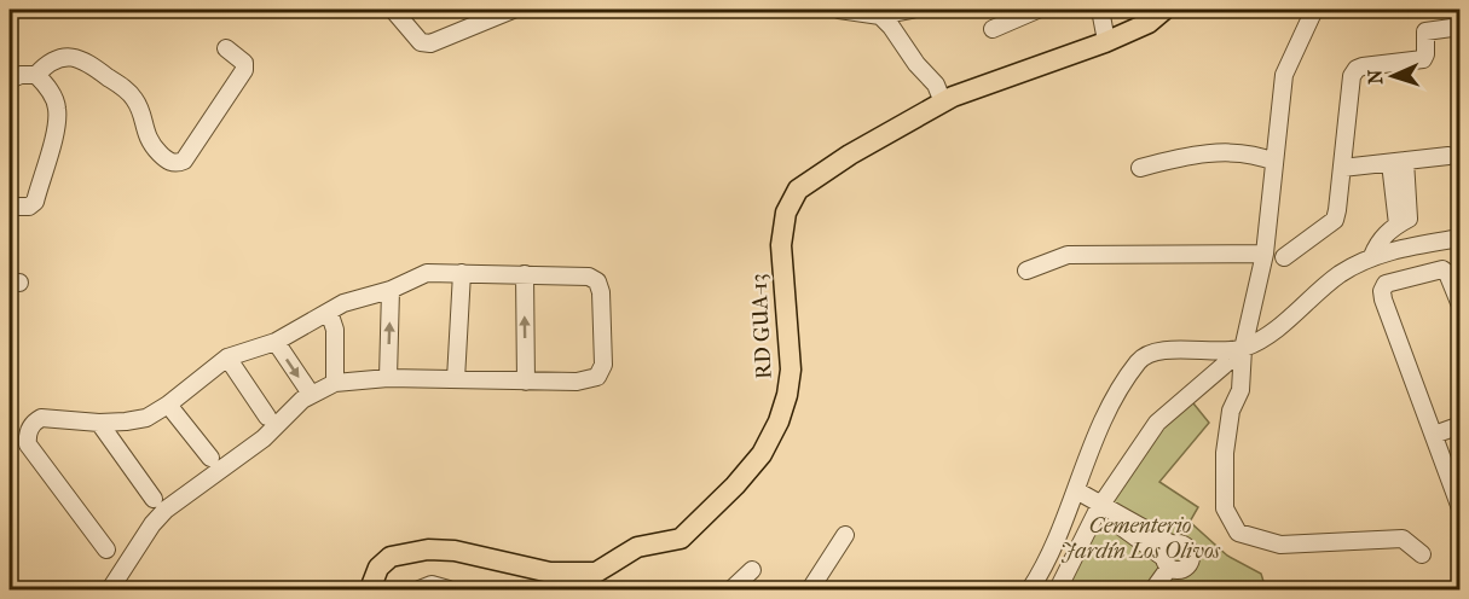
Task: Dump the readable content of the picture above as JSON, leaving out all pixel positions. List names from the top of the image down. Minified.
{"streets":{"main road":["RD GUA-13"]},"parks":["Cementerio Jardín Los Olivos"],"north":"left"}
